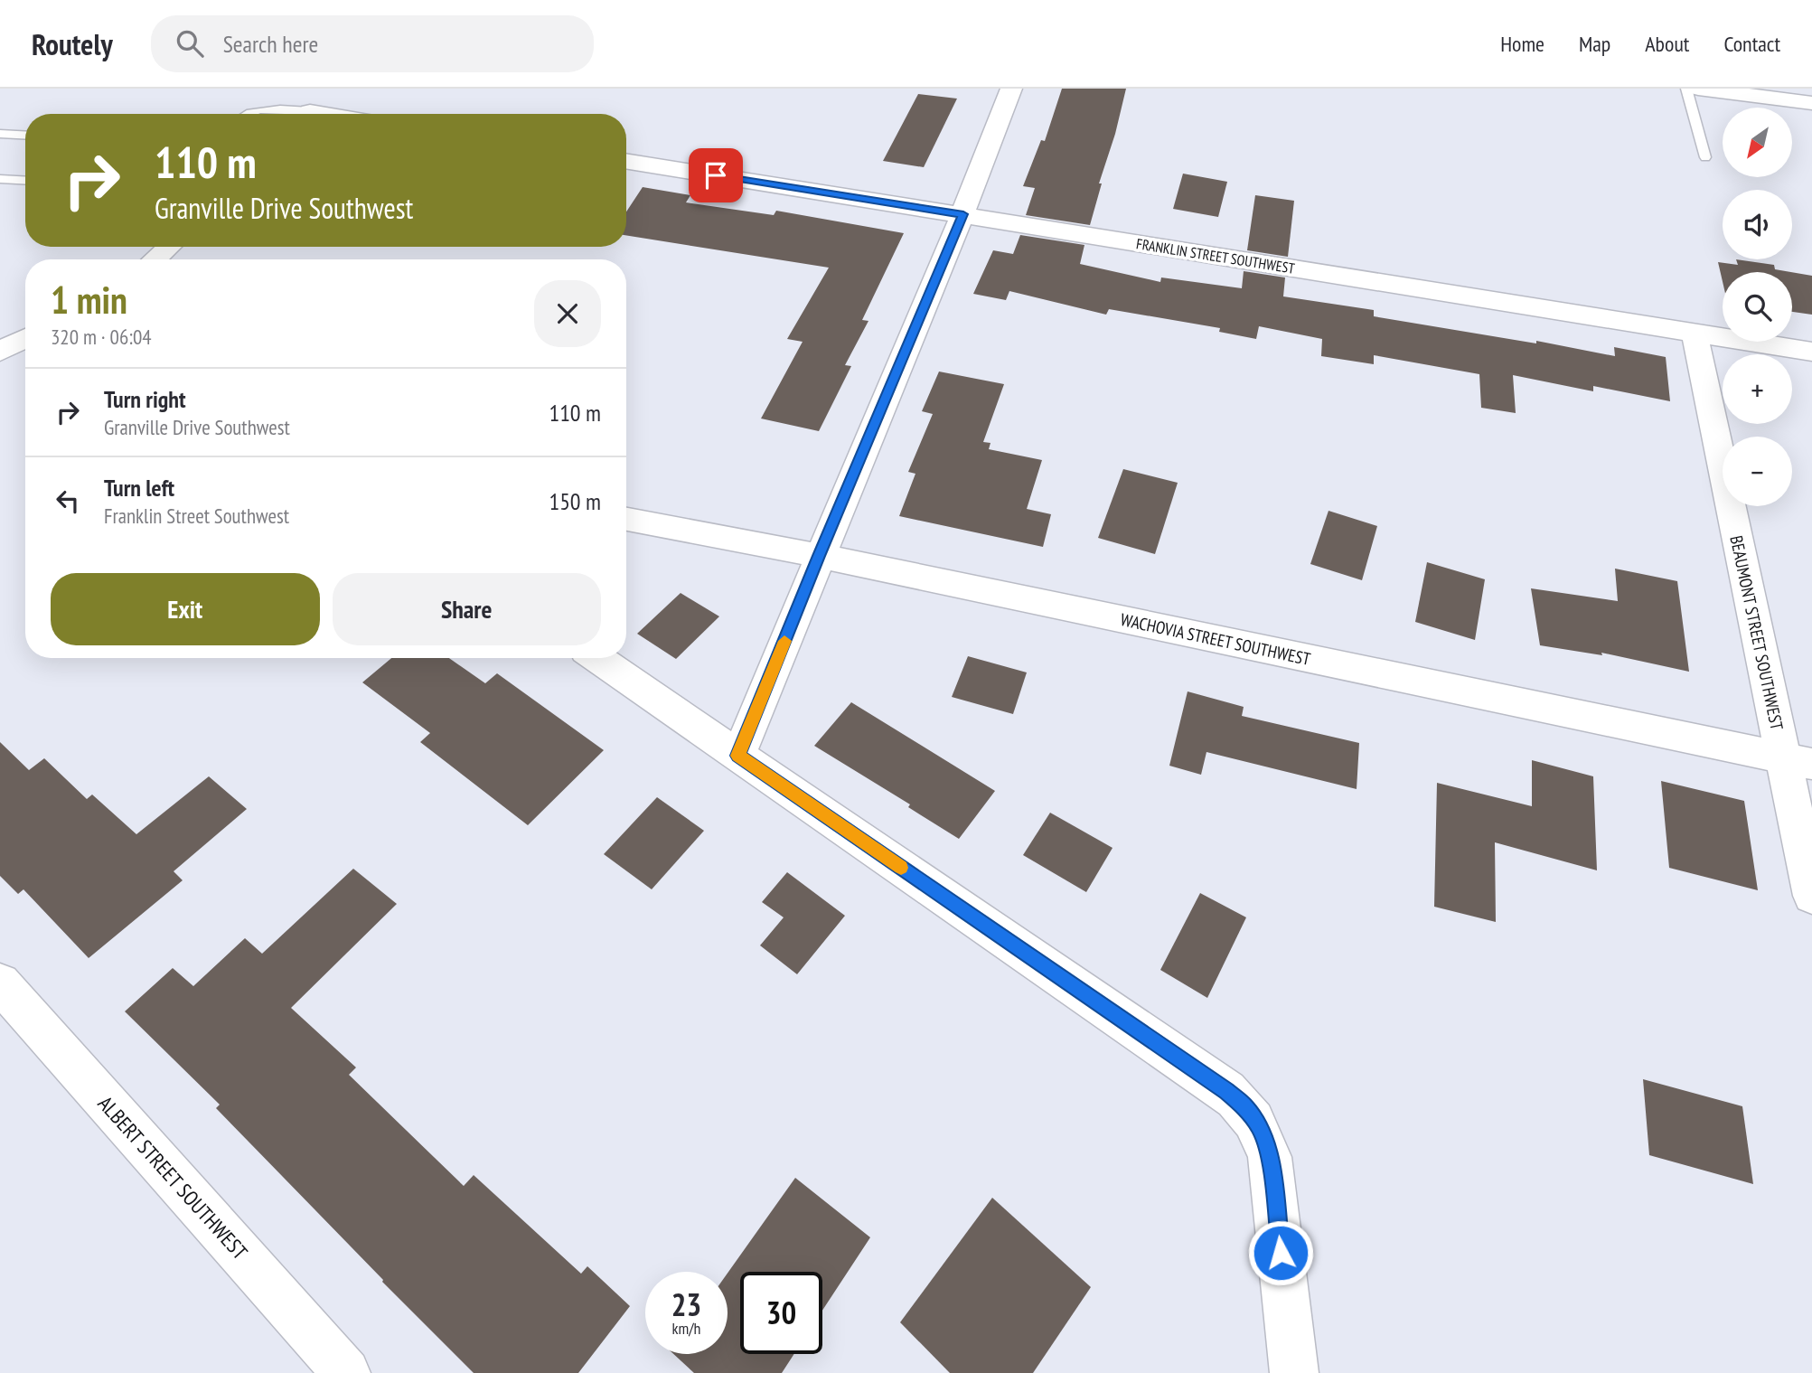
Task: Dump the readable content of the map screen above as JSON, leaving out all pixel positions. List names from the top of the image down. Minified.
{"streets":{"street":["FRANKLIN STREET SOUTHWEST","BEAUMONT STREET SOUTHWEST","WACHOVIA STREET SOUTHWEST","ALBERT STREET SOUTHWEST"]},"crossings":[["FRANKLIN STREET SOUTHWEST","BEAUMONT STREET SOUTHWEST"],["BEAUMONT STREET SOUTHWEST","WACHOVIA STREET SOUTHWEST"]],"north":"bottom left","page":{"header":"Routely","search":"Search here","nav":["Home","Map","About","Contact"],"map_buttons":["+","−"],"turn":["110 m","Granville Drive Southwest"],"heading":["1 min","320 m · 06:04"],"list":[{"name":"Turn right","note":"Granville Drive Southwest","value":"110 m"},{"name":"Turn left","note":"Franklin Street Southwest","value":"150 m"}],"buttons":["Exit","Share"],"speed":"23 km/h","limit":"30"}}
